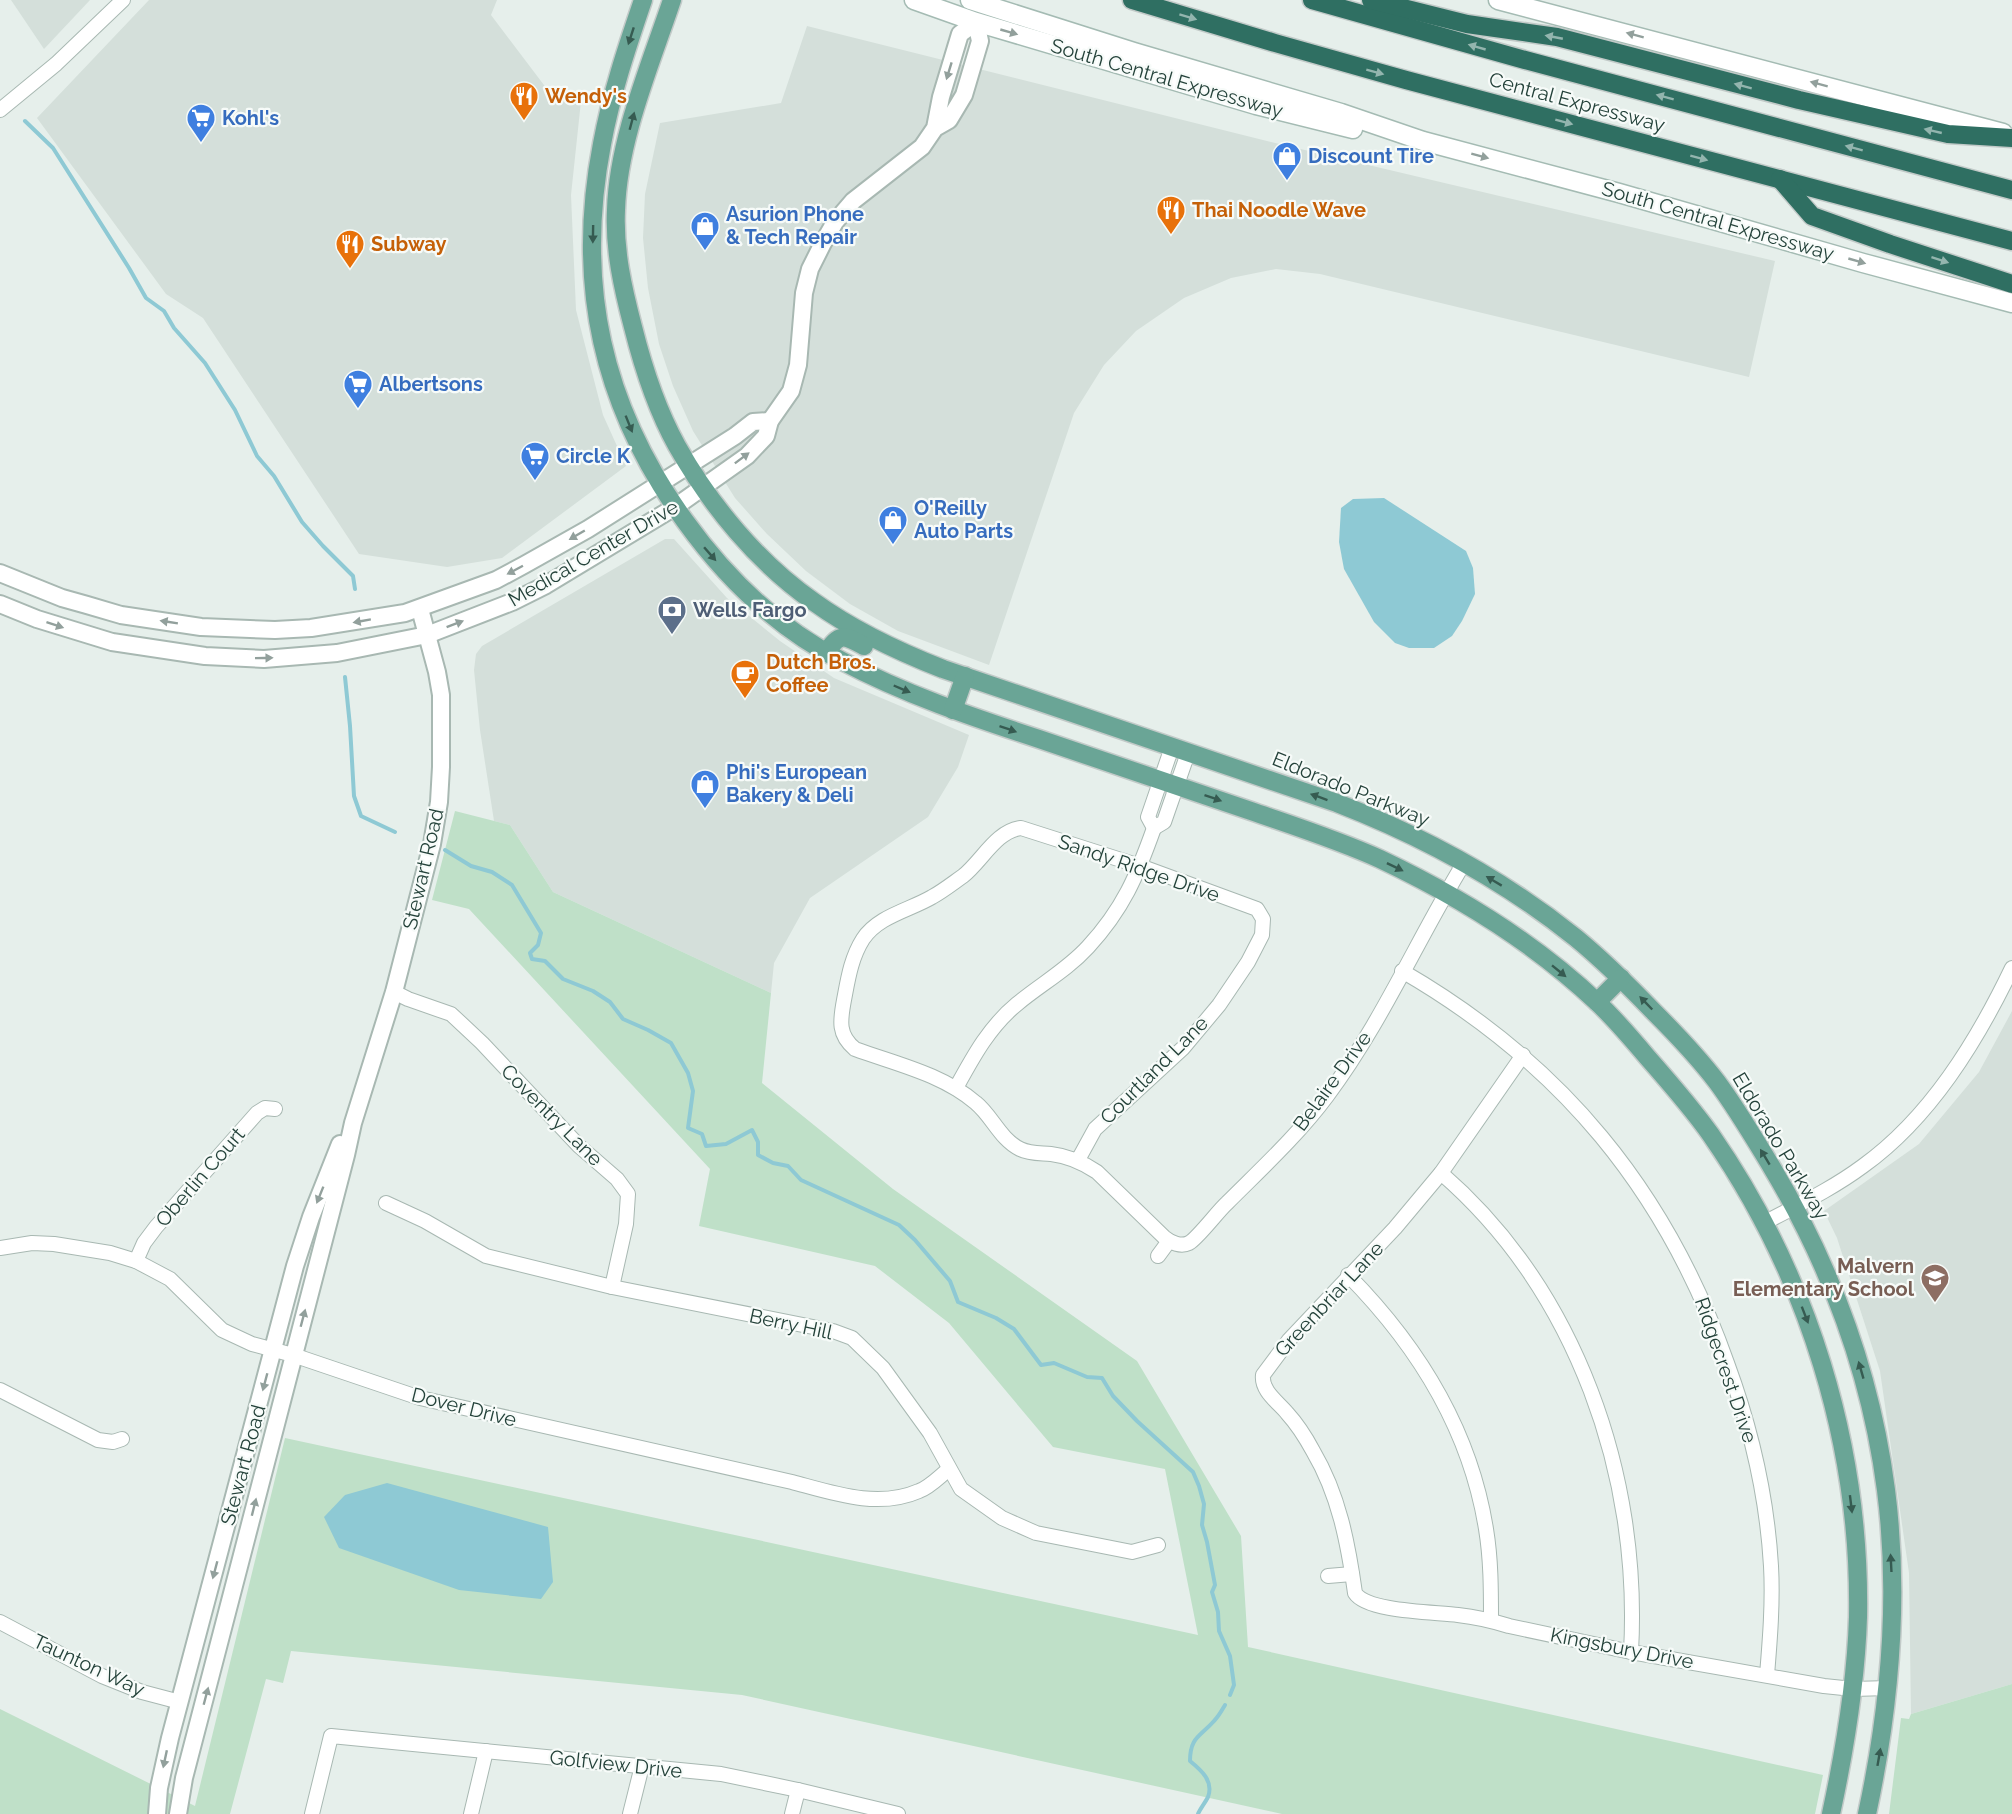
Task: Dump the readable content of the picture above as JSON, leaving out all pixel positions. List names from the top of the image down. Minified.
{"streets":{"highway":["Central Expressway"],"main road":["South Central Expressway","Eldorado Parkway"],"street":["Medical Center Drive","Sandy Ridge Drive","Stewart Road","Courtland Lane","Belaire Drive","Coventry Lane","Oberlin Court","Greenbriar Lane","Berry Hill","Ridgecrest Drive","Dover Drive","Kingsbury Drive","Taunton Way","Golfview Drive"]},"crossings":[["South Central Expressway","Medical Center Drive"],["Medical Center Drive","Eldorado Parkway"],["Medical Center Drive","Stewart Road"],["Eldorado Parkway","Belaire Drive"],["Eldorado Parkway","Kingsbury Drive"],["Sandy Ridge Drive","Courtland Lane"],["Stewart Road","Coventry Lane"],["Stewart Road","Dover Drive"],["Stewart Road","Taunton Way"],["Belaire Drive","Ridgecrest Drive"],["Coventry Lane","Berry Hill"],["Oberlin Court","Dover Drive"],["Greenbriar Lane","Ridgecrest Drive"],["Greenbriar Lane","Kingsbury Drive"],["Berry Hill","Dover Drive"],["Ridgecrest Drive","Kingsbury Drive"]],"places":{"restaurant":["Wendy's","Thai Noodle Wave","Subway"],"supermarket":["Kohl's","Albertsons","Circle K"],"shop":["Discount Tire","Asurion Phone & Tech Repair","O'Reilly Auto Parts","Phi's European Bakery & Deli"],"bank":["Wells Fargo"],"cafe":["Dutch Bros. Coffee"],"school or university":["Malvern Elementary School"]}}
